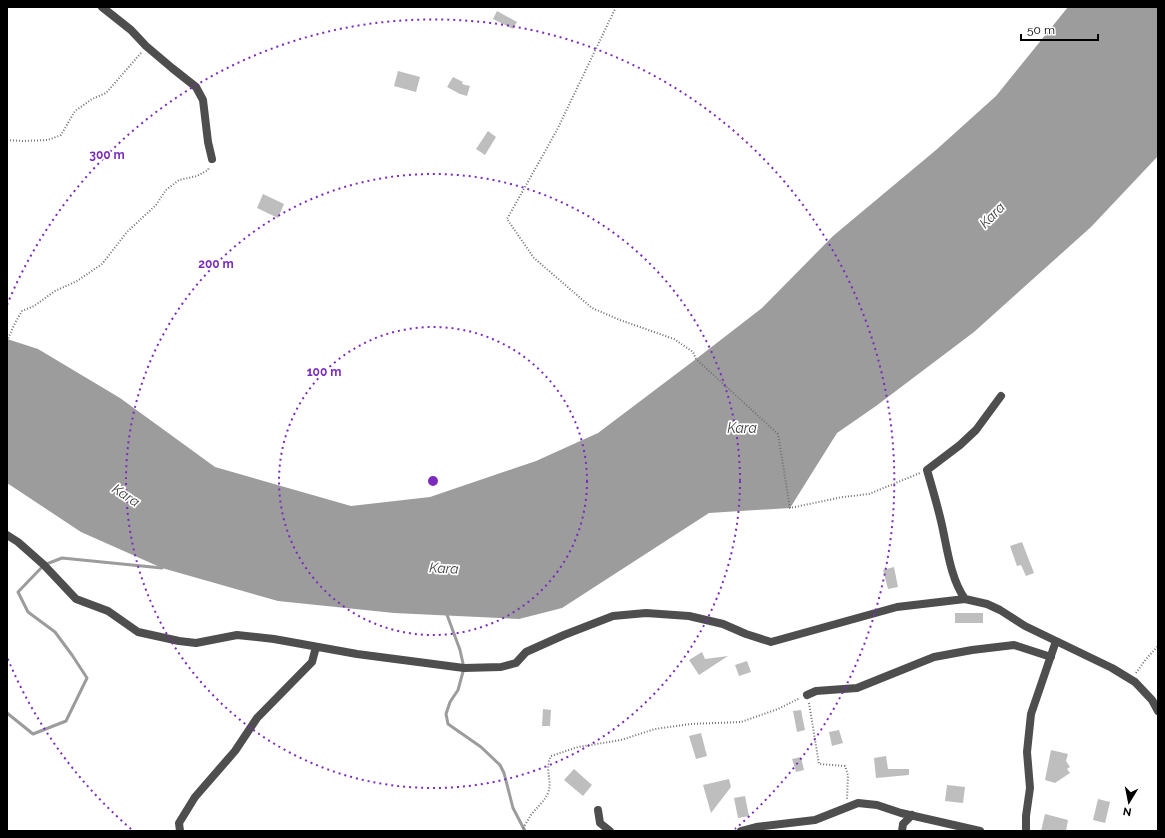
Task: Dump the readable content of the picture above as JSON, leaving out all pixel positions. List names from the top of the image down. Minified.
{"water":["Kara"],"scale_bar":"50 m","north":"bottom","rings":["300 m","200 m","100 m"]}
